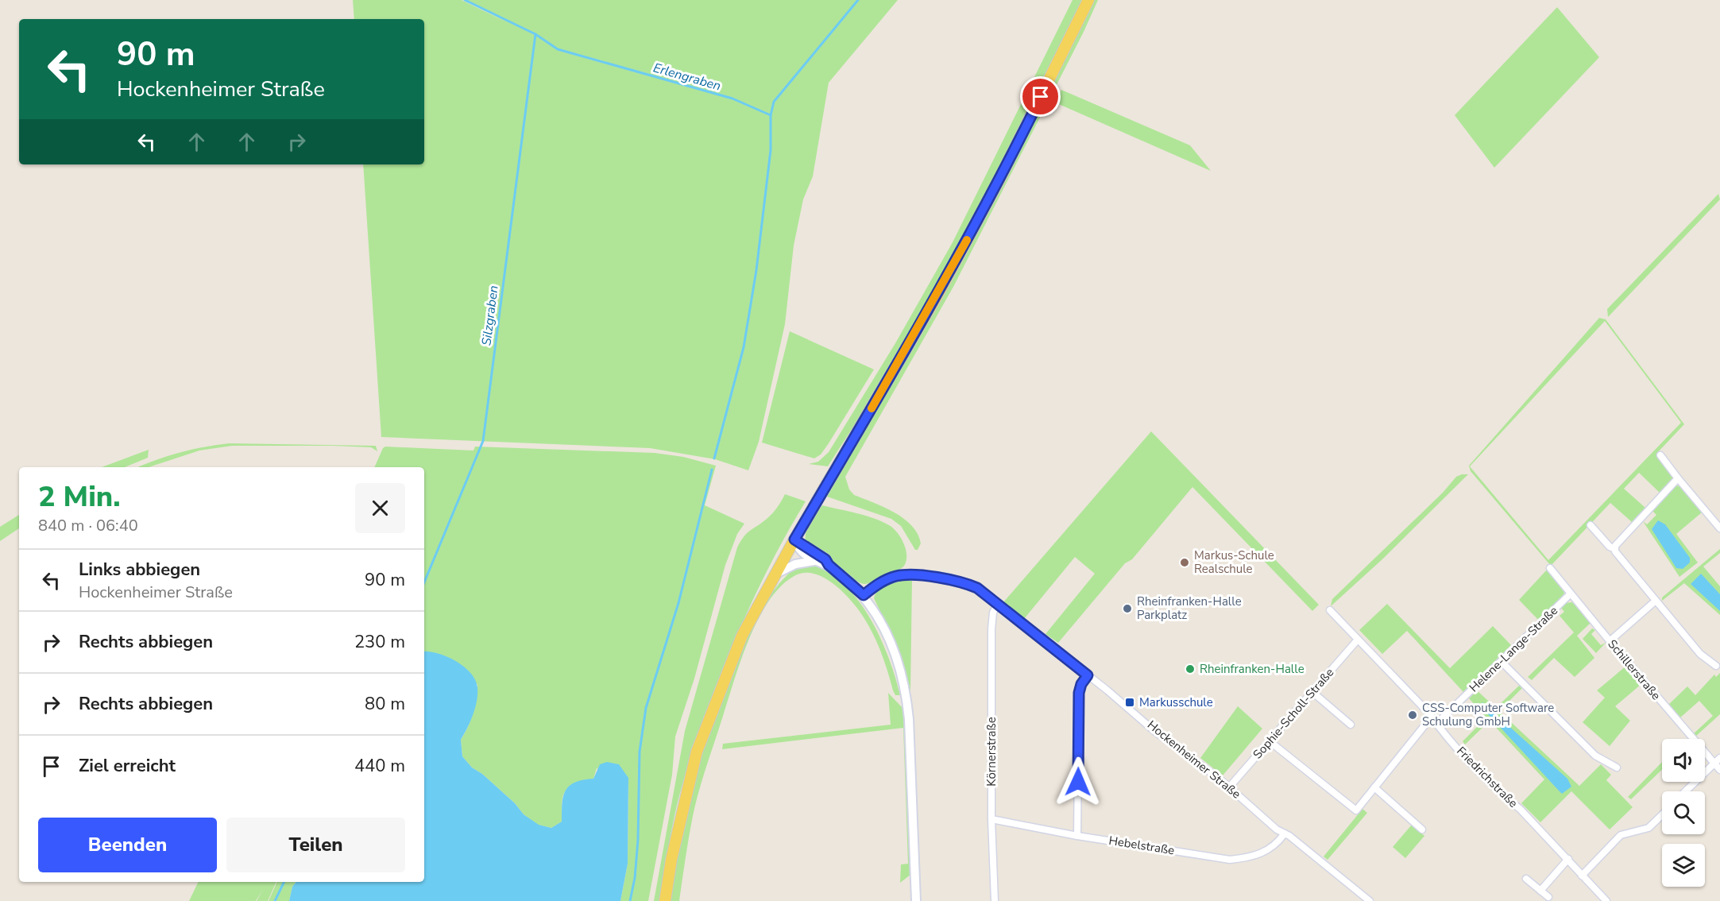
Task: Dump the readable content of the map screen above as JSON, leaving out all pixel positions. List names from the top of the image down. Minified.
{"streets":{"street":["Helene-Lange-Straße","Schillerstraße","Sophie-Scholl-Straße","Körnerstraße","Hockenheimer Straße","Friedrichstraße","Hebelstraße"]},"crossings":[["Helene-Lange-Straße","Schillerstraße"],["Helene-Lange-Straße","Friedrichstraße"],["Sophie-Scholl-Straße","Hockenheimer Straße"],["Sophie-Scholl-Straße","Friedrichstraße"],["Körnerstraße","Hockenheimer Straße"],["Körnerstraße","Hebelstraße"],["Hockenheimer Straße","Hebelstraße"]],"water":["Erlengraben","Silzgraben"],"places":{"other":["Markus-Schule Realschule","Rheinfranken-Halle Parkplatz","Rheinfranken-Halle","CSS-Computer Software Schulung GmbH"],"transit":["Markusschule"]},"page":{"turn":["90 m","Hockenheimer Straße"],"heading":["2 Min.","840 m · 06:40"],"list":[{"name":"Links abbiegen","note":"Hockenheimer Straße","value":"90 m"},{"name":"Rechts abbiegen","value":"230 m"},{"name":"Rechts abbiegen","value":"80 m"},{"name":"Ziel erreicht","value":"440 m"}],"buttons":["Beenden","Teilen"]}}
